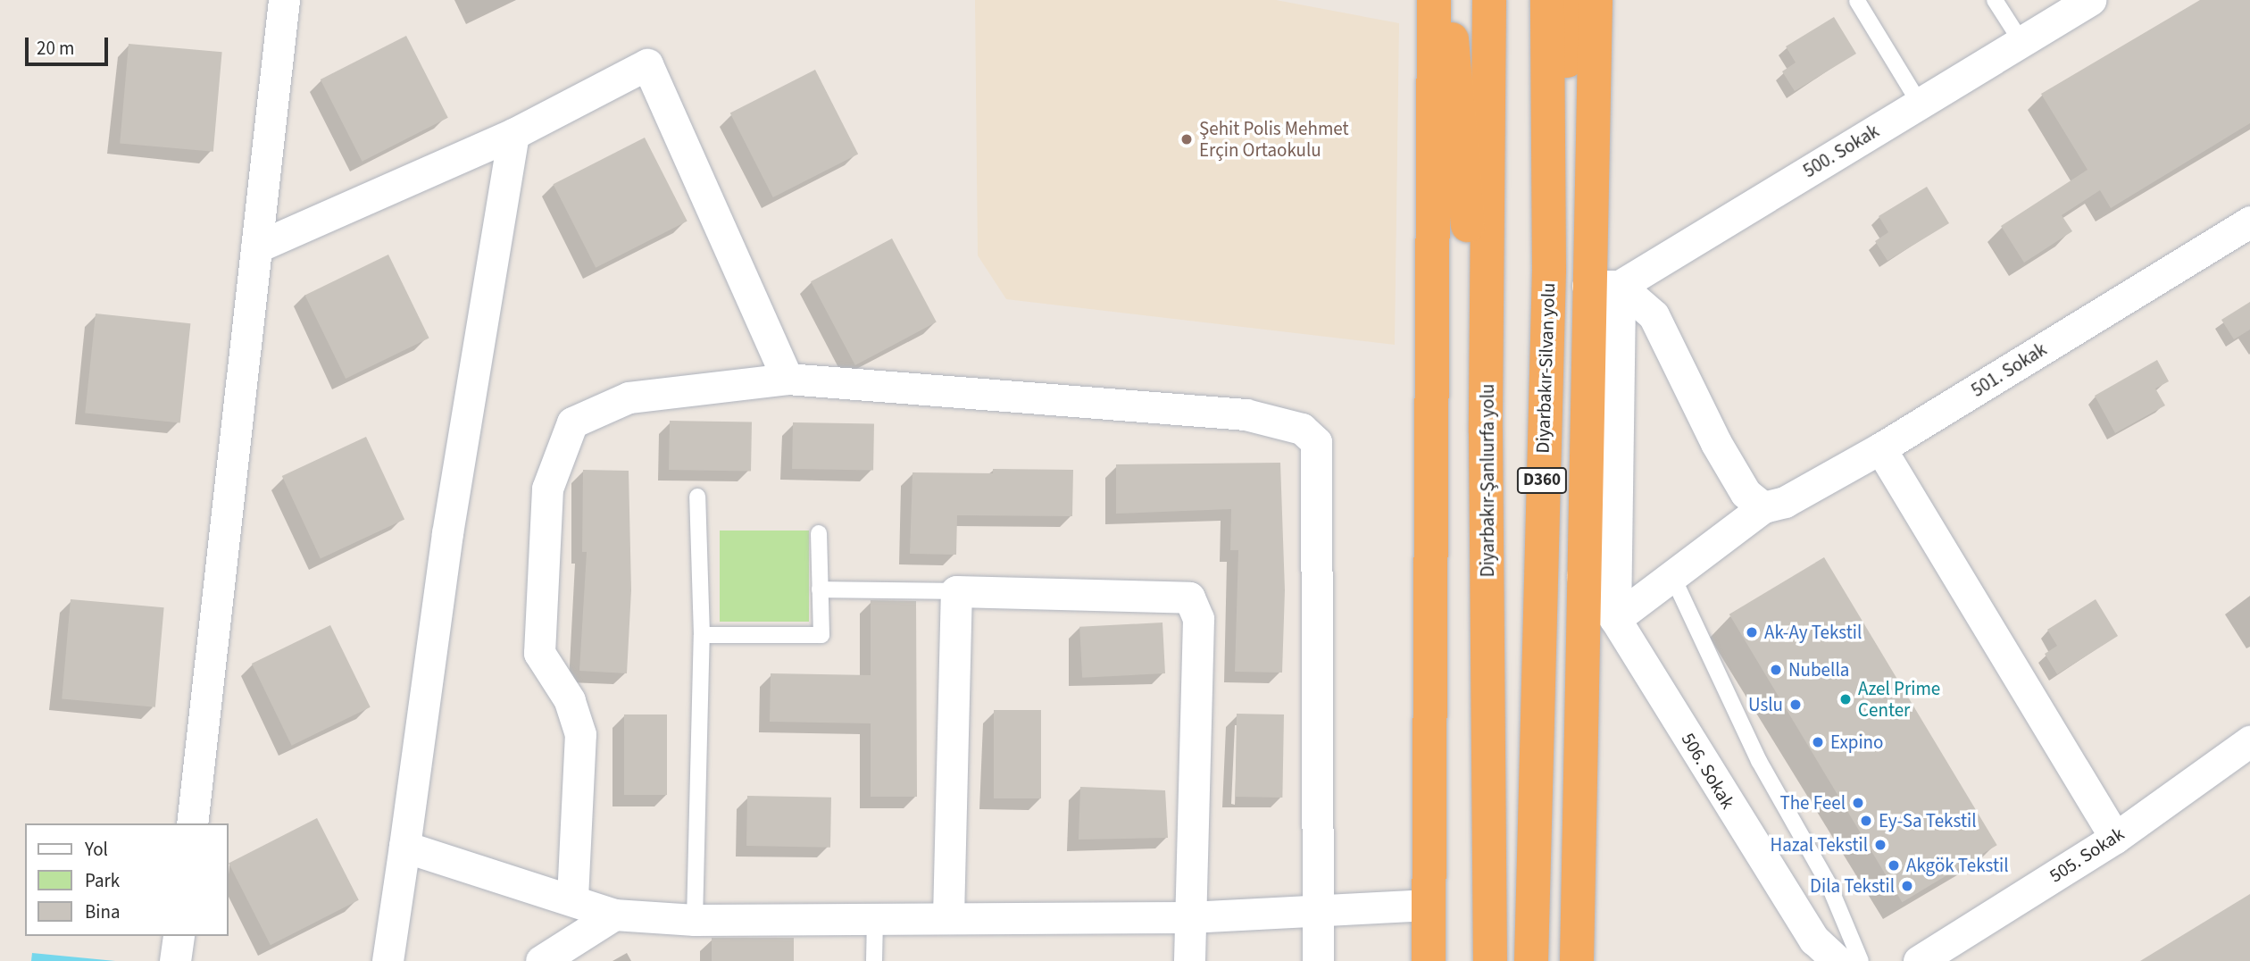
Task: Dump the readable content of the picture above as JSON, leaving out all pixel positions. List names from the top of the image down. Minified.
{"streets":{"highway":["Diyarbakır-Silvan yolu","Diyarbakır-Şanlıurfa yolu","D360"],"street":["500. Sokak","501. Sokak","506. Sokak","505. Sokak"]},"crossings":[["501. Sokak","506. Sokak"]],"places":["Şehit Polis Mehmet Erçin Ortaokulu","Ak-Ay Tekstil","Nubella","Azel Prime Center","Uslu","Expino","The Feel","Ey-Sa Tekstil","Hazal Tekstil","Akgök Tekstil","Dila Tekstil"],"legend":["Yol","Park","Bina"],"scale_bar":"20 m"}
